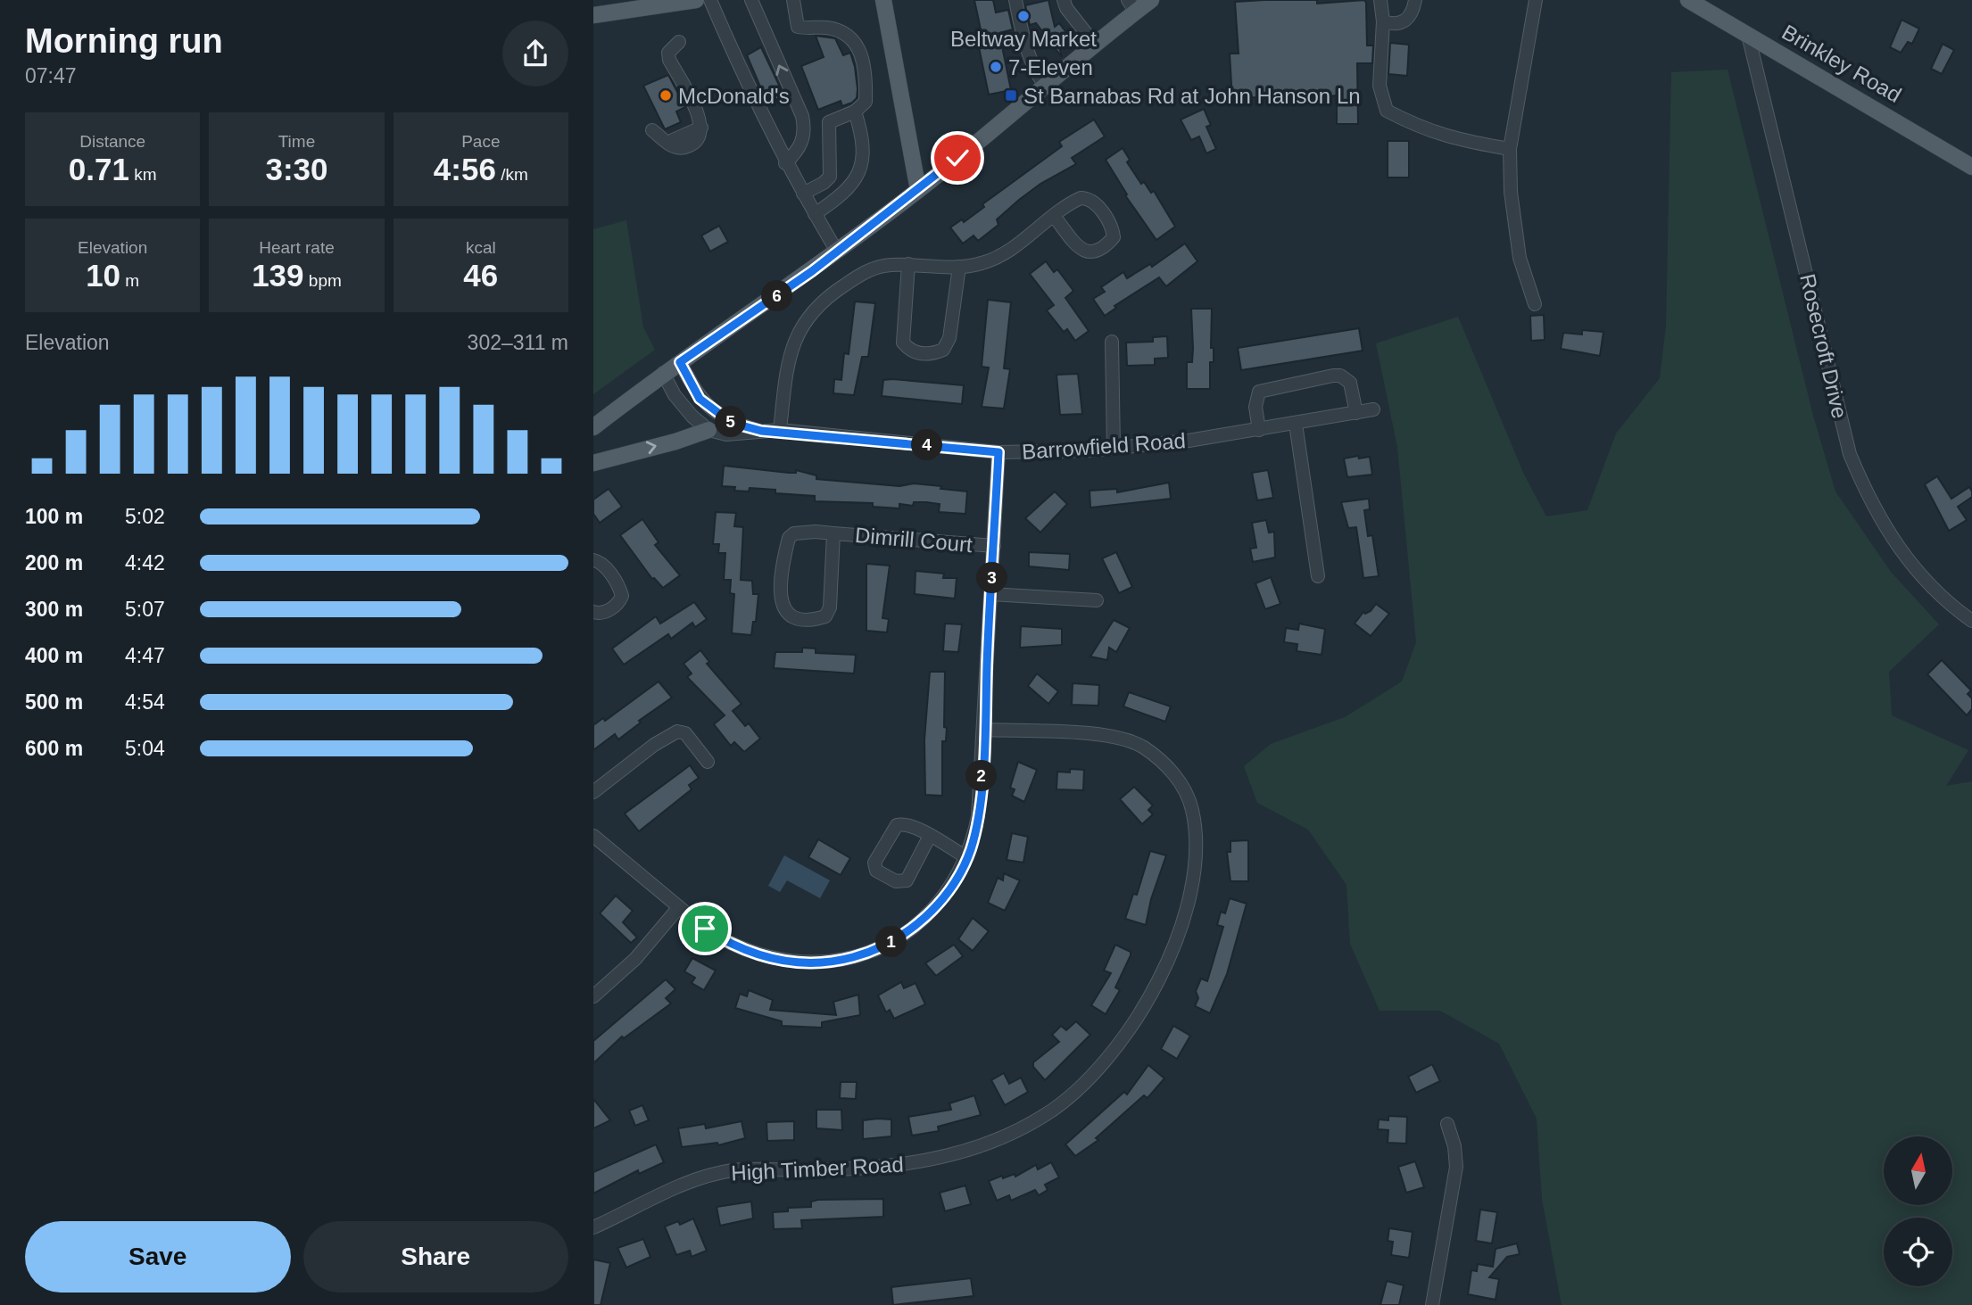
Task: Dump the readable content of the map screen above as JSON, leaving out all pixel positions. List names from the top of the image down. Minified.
{"streets":{"main road":["Brinkley Road"],"street":["Rosecroft Drive","Barrowfield Road","Dimrill Court","High Timber Road"]},"crossings":[["Brinkley Road","Rosecroft Drive"]],"places":{"other":["Beltway Market","7-Eleven","McDonald's"],"transit":["St Barnabas Rd at John Hanson Ln"]},"north":"top","page":{"heading":["Morning run","07:47"],"stats":[["Distance","0.71 km"],["Time","3:30"],["Pace","4:56 /km"],["Elevation","10 m"],["Heart rate","139 bpm"],["kcal","46"]],"pins":["6","5","4","3","2","1"],"chart":["Elevation","302–311 m"],"list":[{"name":"100 m","note":"5:02"},{"name":"200 m","note":"4:42"},{"name":"300 m","note":"5:07"},{"name":"400 m","note":"4:47"},{"name":"500 m","note":"4:54"},{"name":"600 m","note":"5:04"}],"buttons":["Save","Share"]}}
